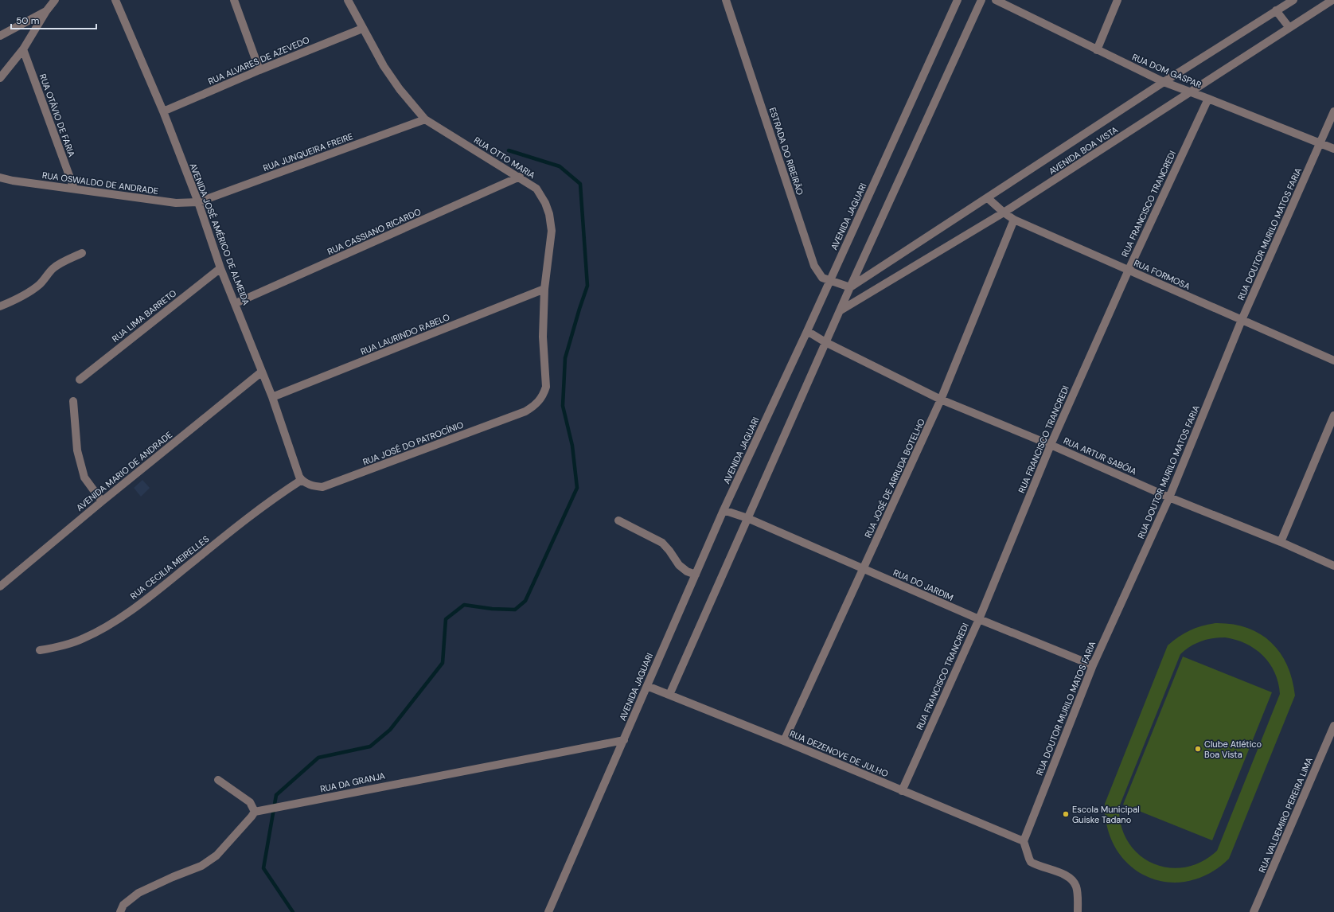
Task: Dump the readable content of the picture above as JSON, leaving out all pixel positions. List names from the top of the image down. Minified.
{"streets":{"street":["RUA ALVARES DE AZEVEDO","RUA DOM GASPAR","RUA OTÁVIO DE FARIA","AVENIDA BOA VISTA","ESTRADA DO RIBEIRÃO","RUA JUNQUEIRA FREIRE","RUA OTTO MARIA","RUA OSWALDO DE ANDRADE","RUA FRANCISCO TRANCREDI","AVENIDA JAGUARI","RUA CASSIANO RICARDO","AVENIDA JOSÉ AMÉRICO DE ALMEIDA","RUA DOUTOR MURILO MATOS FARIA","RUA FORMOSA","RUA LIMA BARRETO","RUA LAURINDO RABELO","RUA JOSÉ DO PATROCÍNIO","RUA ARTUR SABÓIA","AVENIDA MARIO DE ANDRADE","RUA JOSÉ DE ARRUDA BOTELHO","RUA CECILIA MEIRELLES","RUA DO JARDIM","RUA DEZENOVE DE JULHO","RUA DA GRANJA","RUA VALDEMIRO PEREIRA LIMA"]},"crossings":[["RUA ALVARES DE AZEVEDO","RUA OTTO MARIA"],["RUA ALVARES DE AZEVEDO","AVENIDA JOSÉ AMÉRICO DE ALMEIDA"],["RUA DOM GASPAR","AVENIDA BOA VISTA"],["RUA DOM GASPAR","RUA FRANCISCO TRANCREDI"],["RUA DOM GASPAR","RUA DOUTOR MURILO MATOS FARIA"],["RUA OTÁVIO DE FARIA","RUA OSWALDO DE ANDRADE"],["AVENIDA BOA VISTA","ESTRADA DO RIBEIRÃO"],["AVENIDA BOA VISTA","RUA FORMOSA"],["ESTRADA DO RIBEIRÃO","AVENIDA JAGUARI"],["RUA JUNQUEIRA FREIRE","RUA OTTO MARIA"],["RUA JUNQUEIRA FREIRE","RUA OSWALDO DE ANDRADE"],["RUA JUNQUEIRA FREIRE","AVENIDA JOSÉ AMÉRICO DE ALMEIDA"],["RUA OTTO MARIA","RUA CASSIANO RICARDO"],["RUA OTTO MARIA","RUA LAURINDO RABELO"],["RUA OTTO MARIA","RUA JOSÉ DO PATROCÍNIO"],["RUA OSWALDO DE ANDRADE","AVENIDA JOSÉ AMÉRICO DE ALMEIDA"],["RUA FRANCISCO TRANCREDI","RUA FORMOSA"],["RUA FRANCISCO TRANCREDI","RUA ARTUR SABÓIA"],["RUA FRANCISCO TRANCREDI","RUA DO JARDIM"],["RUA FRANCISCO TRANCREDI","RUA DEZENOVE DE JULHO"],["AVENIDA JAGUARI","RUA ARTUR SABÓIA"],["AVENIDA JAGUARI","RUA DO JARDIM"],["AVENIDA JAGUARI","RUA DEZENOVE DE JULHO"],["AVENIDA JAGUARI","RUA DA GRANJA"],["RUA CASSIANO RICARDO","AVENIDA JOSÉ AMÉRICO DE ALMEIDA"],["AVENIDA JOSÉ AMÉRICO DE ALMEIDA","RUA LIMA BARRETO"],["AVENIDA JOSÉ AMÉRICO DE ALMEIDA","RUA LAURINDO RABELO"],["AVENIDA JOSÉ AMÉRICO DE ALMEIDA","RUA JOSÉ DO PATROCÍNIO"],["AVENIDA JOSÉ AMÉRICO DE ALMEIDA","AVENIDA MARIO DE ANDRADE"],["AVENIDA JOSÉ AMÉRICO DE ALMEIDA","RUA CECILIA MEIRELLES"],["RUA DOUTOR MURILO MATOS FARIA","RUA FORMOSA"],["RUA DOUTOR MURILO MATOS FARIA","RUA ARTUR SABÓIA"],["RUA DOUTOR MURILO MATOS FARIA","RUA DO JARDIM"],["RUA DOUTOR MURILO MATOS FARIA","RUA DEZENOVE DE JULHO"],["RUA FORMOSA","RUA JOSÉ DE ARRUDA BOTELHO"],["RUA JOSÉ DO PATROCÍNIO","RUA CECILIA MEIRELLES"],["RUA ARTUR SABÓIA","RUA JOSÉ DE ARRUDA BOTELHO"],["RUA JOSÉ DE ARRUDA BOTELHO","RUA DO JARDIM"],["RUA JOSÉ DE ARRUDA BOTELHO","RUA DEZENOVE DE JULHO"]],"places":["Clube Atlético Boa Vista","Escola Municipal Guiske Tadano"],"scale_bar":"50 m"}
